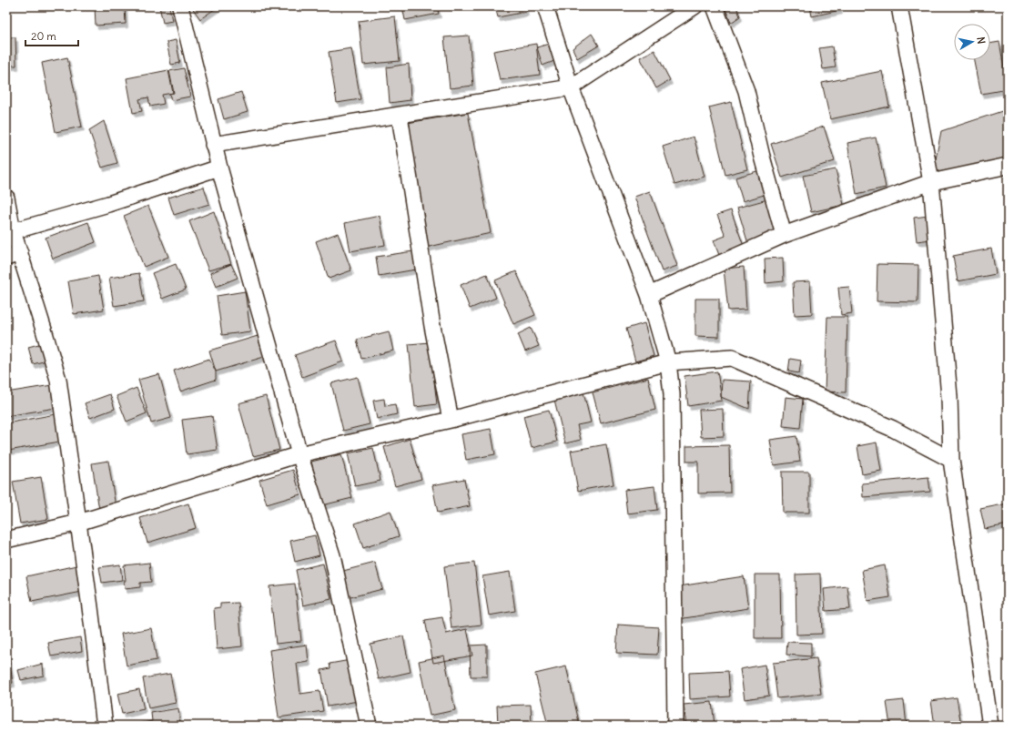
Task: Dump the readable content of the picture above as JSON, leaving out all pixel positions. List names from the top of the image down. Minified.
{"scale_bar":"20 m","north":"right"}
